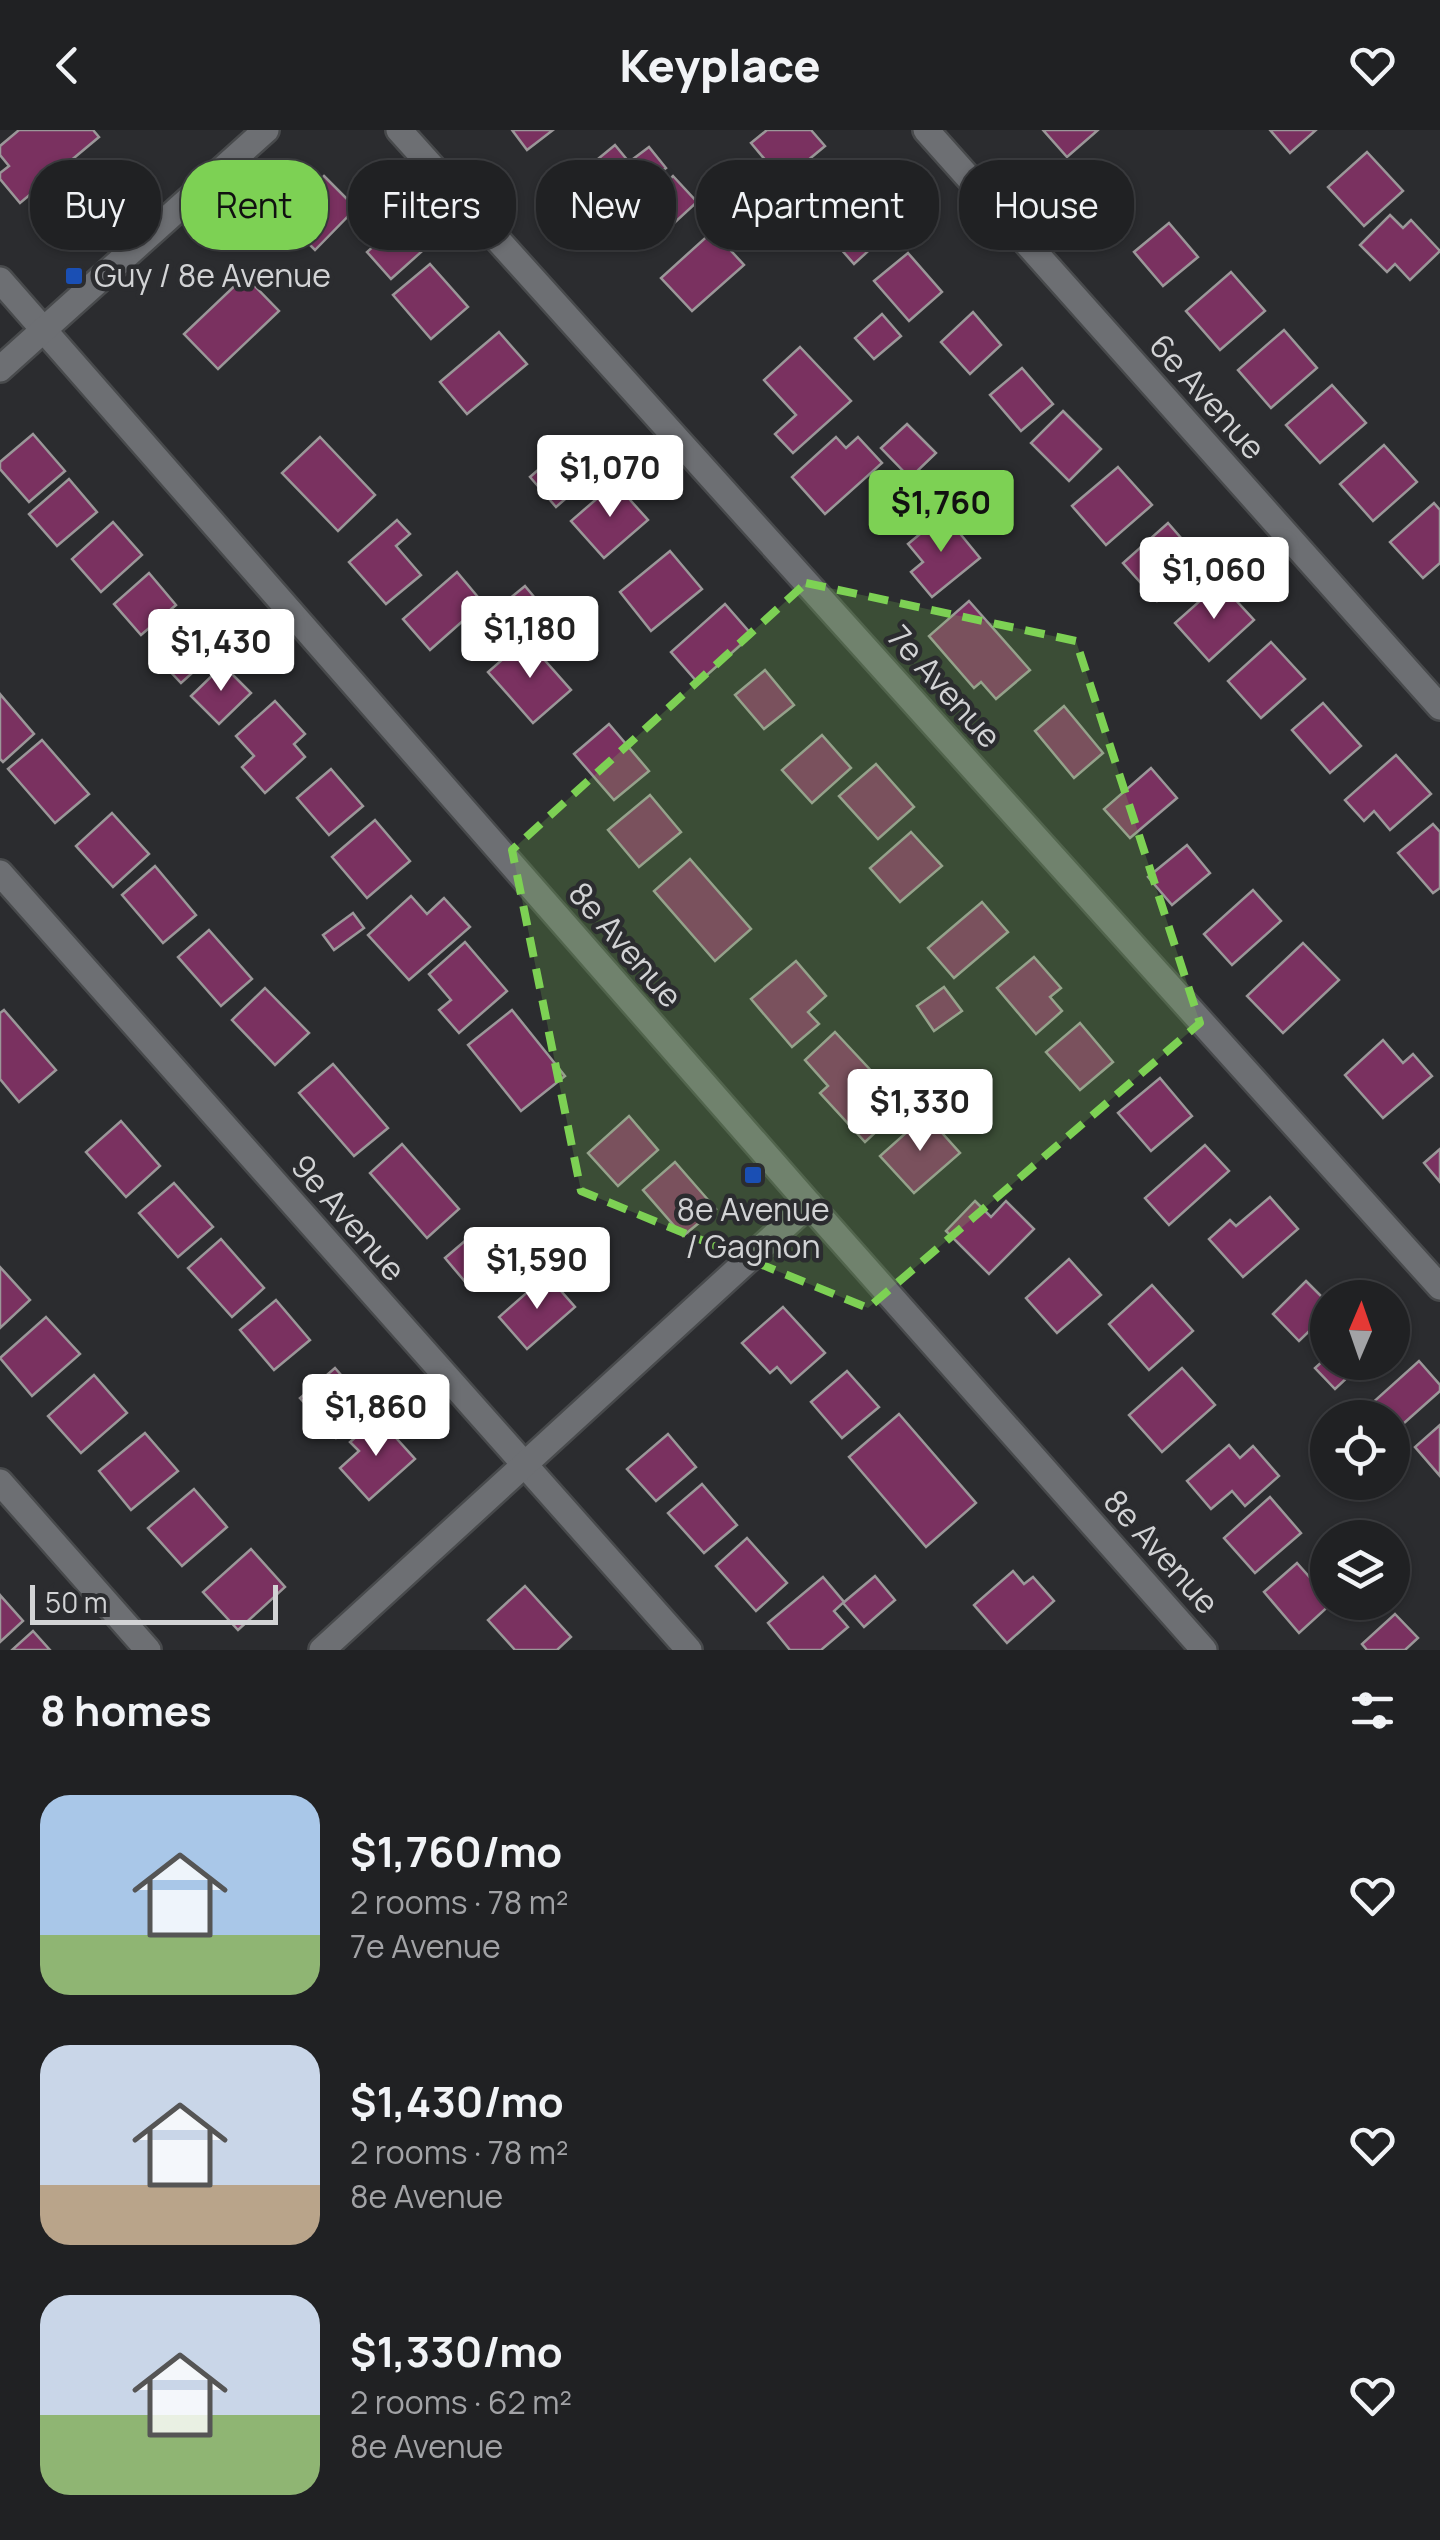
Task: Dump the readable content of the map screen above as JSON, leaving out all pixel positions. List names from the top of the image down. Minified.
{"streets":{"street":["6e Avenue","7e Avenue","8e Avenue","9e Avenue"]},"places":{"transit":["Guy / 8e Avenue","8e Avenue / Gagnon"]},"scale_bar":"50 m","north":"top","page":{"header":"Keyplace","chip":["Buy","Rent","Filters","New","Apartment","House"],"price":["$1,070","$1,760","$1,060","$1,180","$1,430","$1,330","$1,590","$1,860"],"scale":"50 m","heading":"8 homes","list":[{"name":"$1,760/mo","note":"2 rooms · 78 m² · 7e Avenue"},{"name":"$1,430/mo","note":"2 rooms · 78 m² · 8e Avenue"},{"name":"$1,330/mo","note":"2 rooms · 62 m² · 8e Avenue"}]}}
